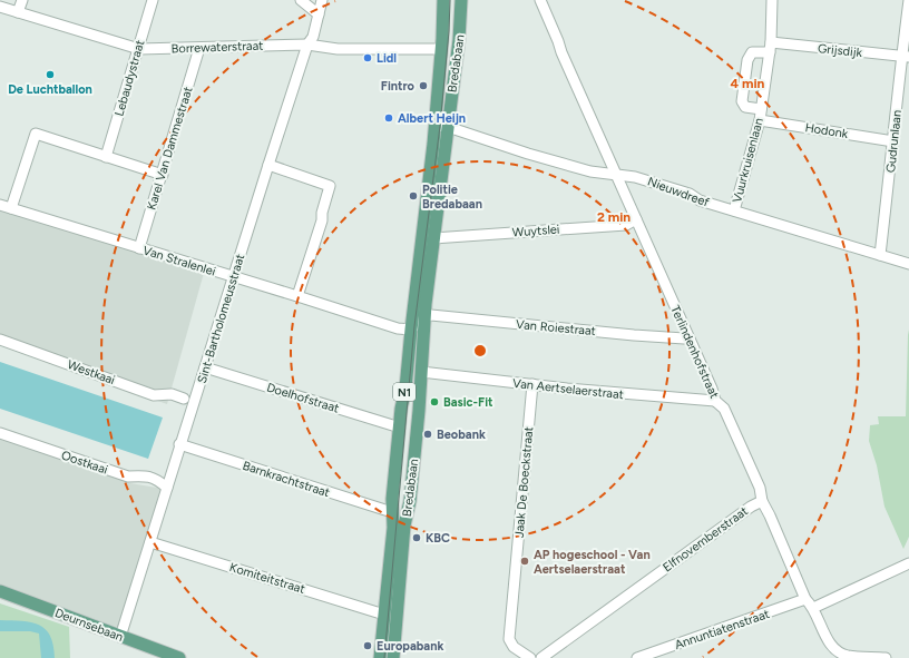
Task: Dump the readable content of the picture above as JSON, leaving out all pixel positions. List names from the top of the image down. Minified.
{"streets":{"main road":["Bredabaan","N1","Deurnsebaan"],"street":["Borrewaterstraat","Grijsdijk","Lebaudystraat","Hodonk","Gudrunlaan","Karel Van Dammestraat","Vuurkruisenlaan","Nieuwdreef","Wuytslei","Van Stralenlei","Sint-Bartholomeusstraat","Van Roiestraat","Terlindenhofstraat","Westkaai","Van Aertselaerstraat","Doelhofstraat","Oostkaai","Barnkrachtstraat","Jaak De Boeckstraat","Elfnovemberstraat","Komiteitstraat","Annuntiatenstraat"]},"crossings":[["Borrewaterstraat","Bredabaan"],["Borrewaterstraat","Lebaudystraat"],["Borrewaterstraat","Karel Van Dammestraat"],["Borrewaterstraat","Sint-Bartholomeusstraat"],["Grijsdijk","Gudrunlaan"],["Grijsdijk","Vuurkruisenlaan"],["Bredabaan","Nieuwdreef"],["Bredabaan","Wuytslei"],["Bredabaan","Van Stralenlei"],["Bredabaan","Van Roiestraat"],["Bredabaan","Van Aertselaerstraat"],["Bredabaan","Doelhofstraat"],["Bredabaan","Barnkrachtstraat"],["Bredabaan","Komiteitstraat"],["Hodonk","Gudrunlaan"],["Hodonk","Vuurkruisenlaan"],["Gudrunlaan","Nieuwdreef"],["Karel Van Dammestraat","Van Stralenlei"],["Vuurkruisenlaan","Nieuwdreef"],["Nieuwdreef","Terlindenhofstraat"],["Wuytslei","Terlindenhofstraat"],["Van Stralenlei","Sint-Bartholomeusstraat"],["Sint-Bartholomeusstraat","Doelhofstraat"],["Sint-Bartholomeusstraat","Oostkaai"],["Sint-Bartholomeusstraat","Barnkrachtstraat"],["Sint-Bartholomeusstraat","Komiteitstraat"],["Sint-Bartholomeusstraat","Deurnsebaan"],["Van Roiestraat","Terlindenhofstraat"],["Terlindenhofstraat","Van Aertselaerstraat"],["Terlindenhofstraat","Elfnovemberstraat"],["Terlindenhofstraat","Annuntiatenstraat"],["Van Aertselaerstraat","Jaak De Boeckstraat"]],"places":["Lidl","De Luchtballon","Fintro","Albert Heijn","Politie Bredabaan","Basic-Fit","Beobank","KBC","AP hogeschool - Van Aertselaerstraat","Europabank"],"rings":["4 min","2 min"]}
